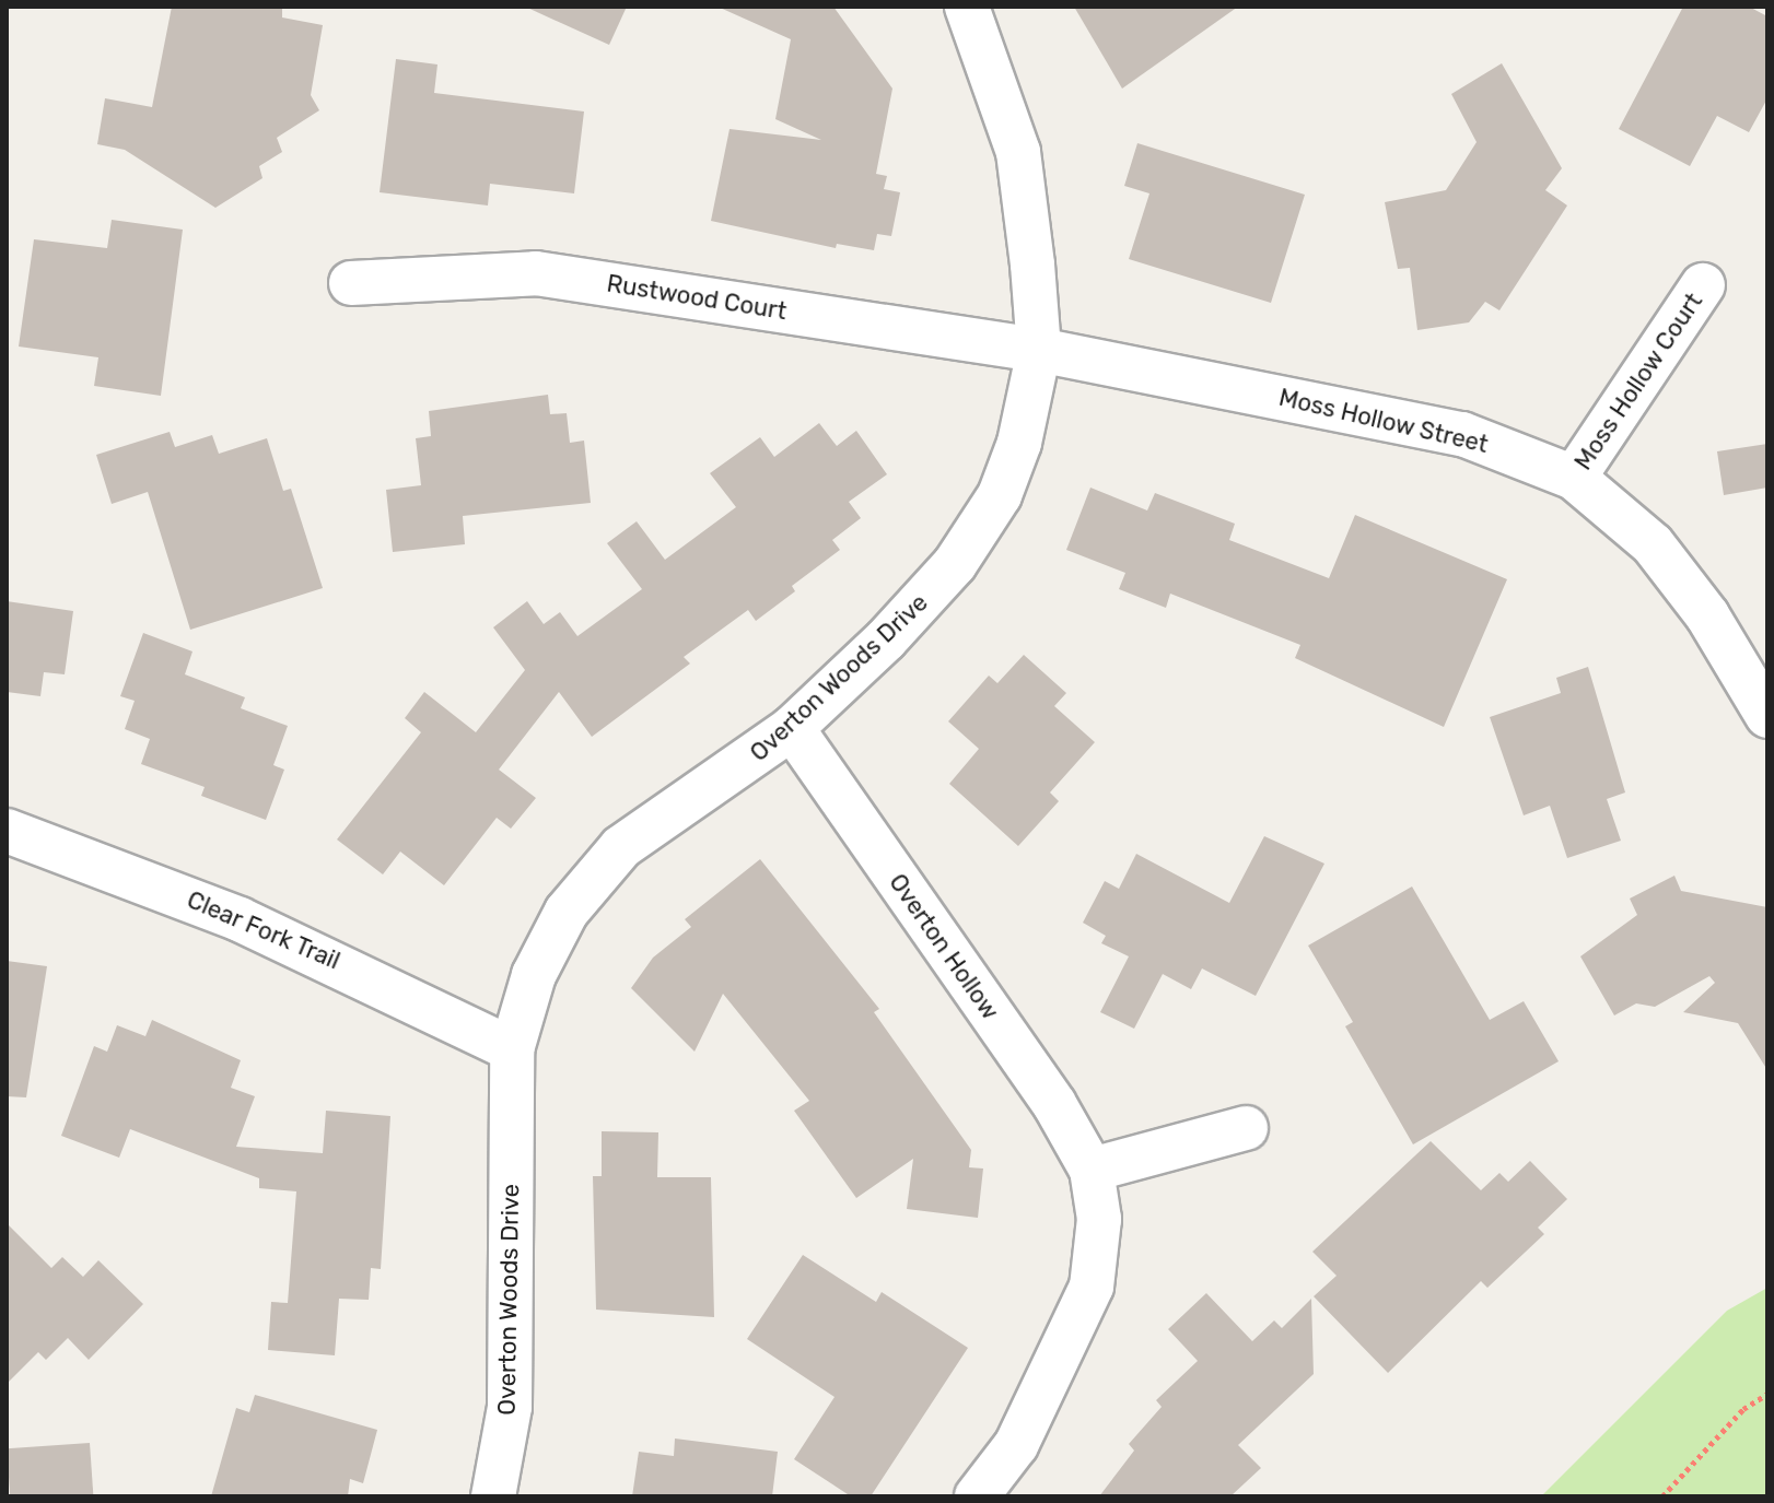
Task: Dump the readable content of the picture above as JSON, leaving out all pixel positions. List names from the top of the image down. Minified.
{"streets":{"street":["Rustwood Court","Moss Hollow Court","Moss Hollow Street","Overton Woods Drive","Clear Fork Trail","Overton Hollow"]},"crossings":[["Rustwood Court","Moss Hollow Street"],["Rustwood Court","Overton Woods Drive"],["Moss Hollow Court","Moss Hollow Street"],["Moss Hollow Street","Overton Woods Drive"],["Overton Woods Drive","Clear Fork Trail"],["Overton Woods Drive","Overton Hollow"]]}
